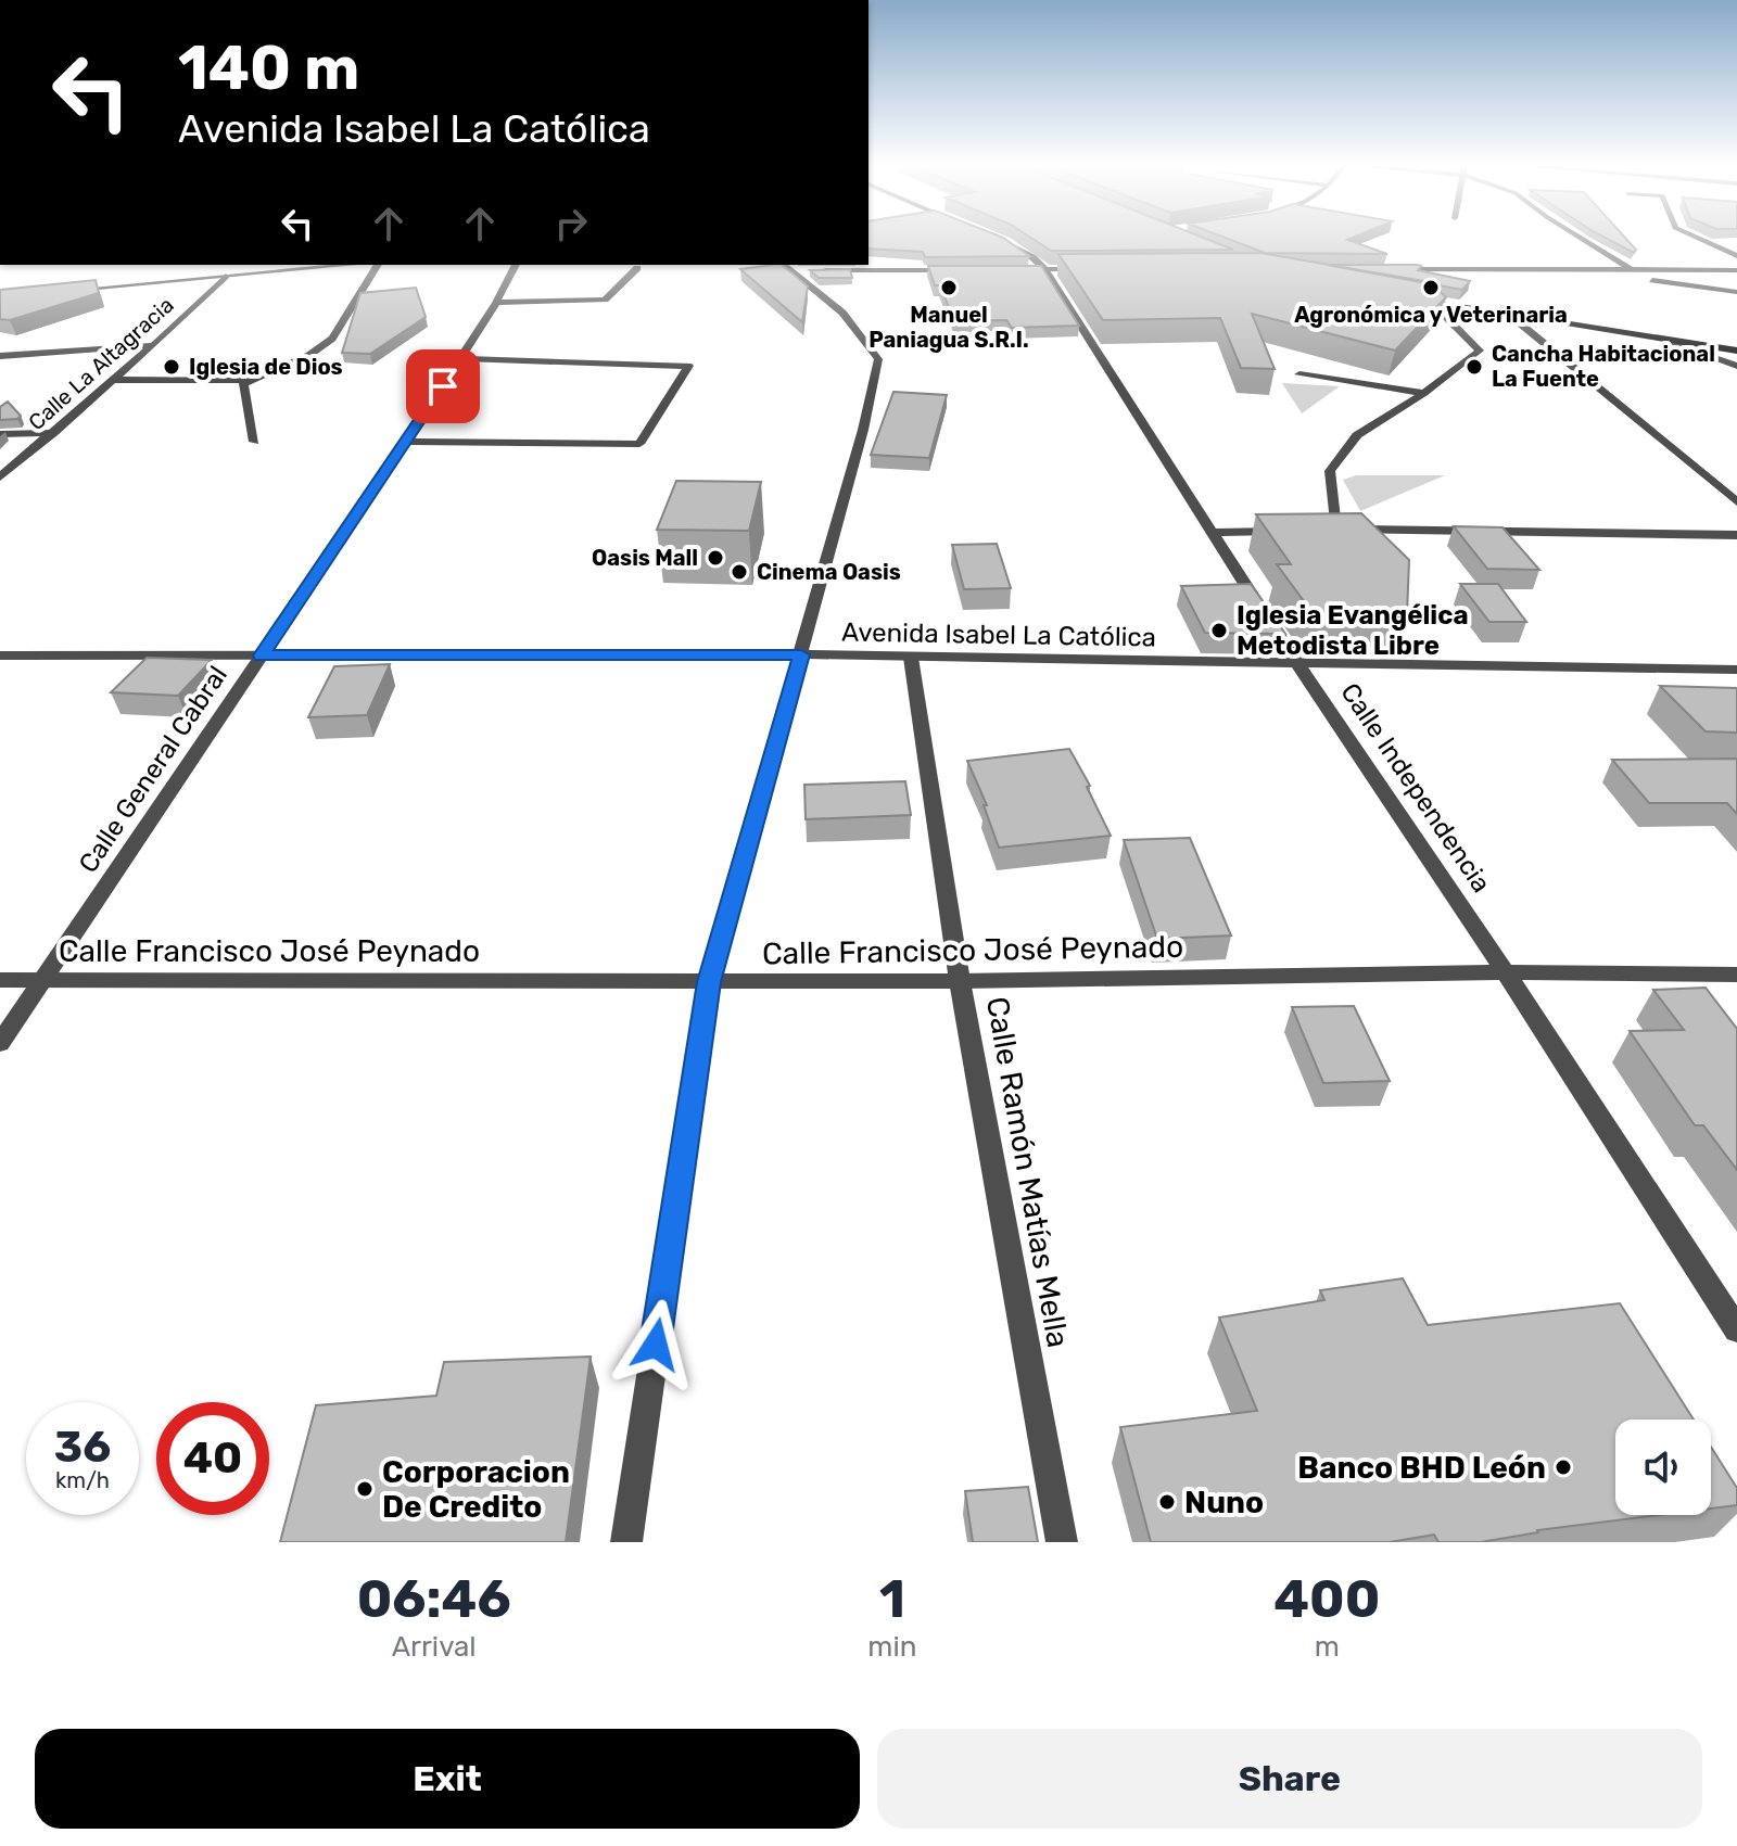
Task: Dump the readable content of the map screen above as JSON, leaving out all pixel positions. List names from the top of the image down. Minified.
{"streets":{"street":["Calle La Altagracia","Avenida Isabel La Católica","Calle General Cabral","Calle Independencia","Calle Francisco José Peynado","Calle Ramón Matías Mella"]},"crossings":[["Avenida Isabel La Católica","Calle General Cabral"],["Avenida Isabel La Católica","Calle Independencia"],["Avenida Isabel La Católica","Calle Ramón Matías Mella"],["Calle General Cabral","Calle Francisco José Peynado"],["Calle Independencia","Calle Francisco José Peynado"],["Calle Francisco José Peynado","Calle Ramón Matías Mella"]],"places":["Manuel Paniagua S.R.I.","Agronómica y Veterinaria","Iglesia de Dios","Cancha Habitacional La Fuente","Oasis Mall","Cinema Oasis","Iglesia Evangélica Metodista Libre","Banco BHD León","Corporacion De Credito","Nuno"],"page":{"turn":["140 m","Avenida Isabel La Católica"],"speed":"36 km/h","limit":"40","eta":["06:46","Arrival","1","min","400","m"],"buttons":["Exit","Share"]}}
